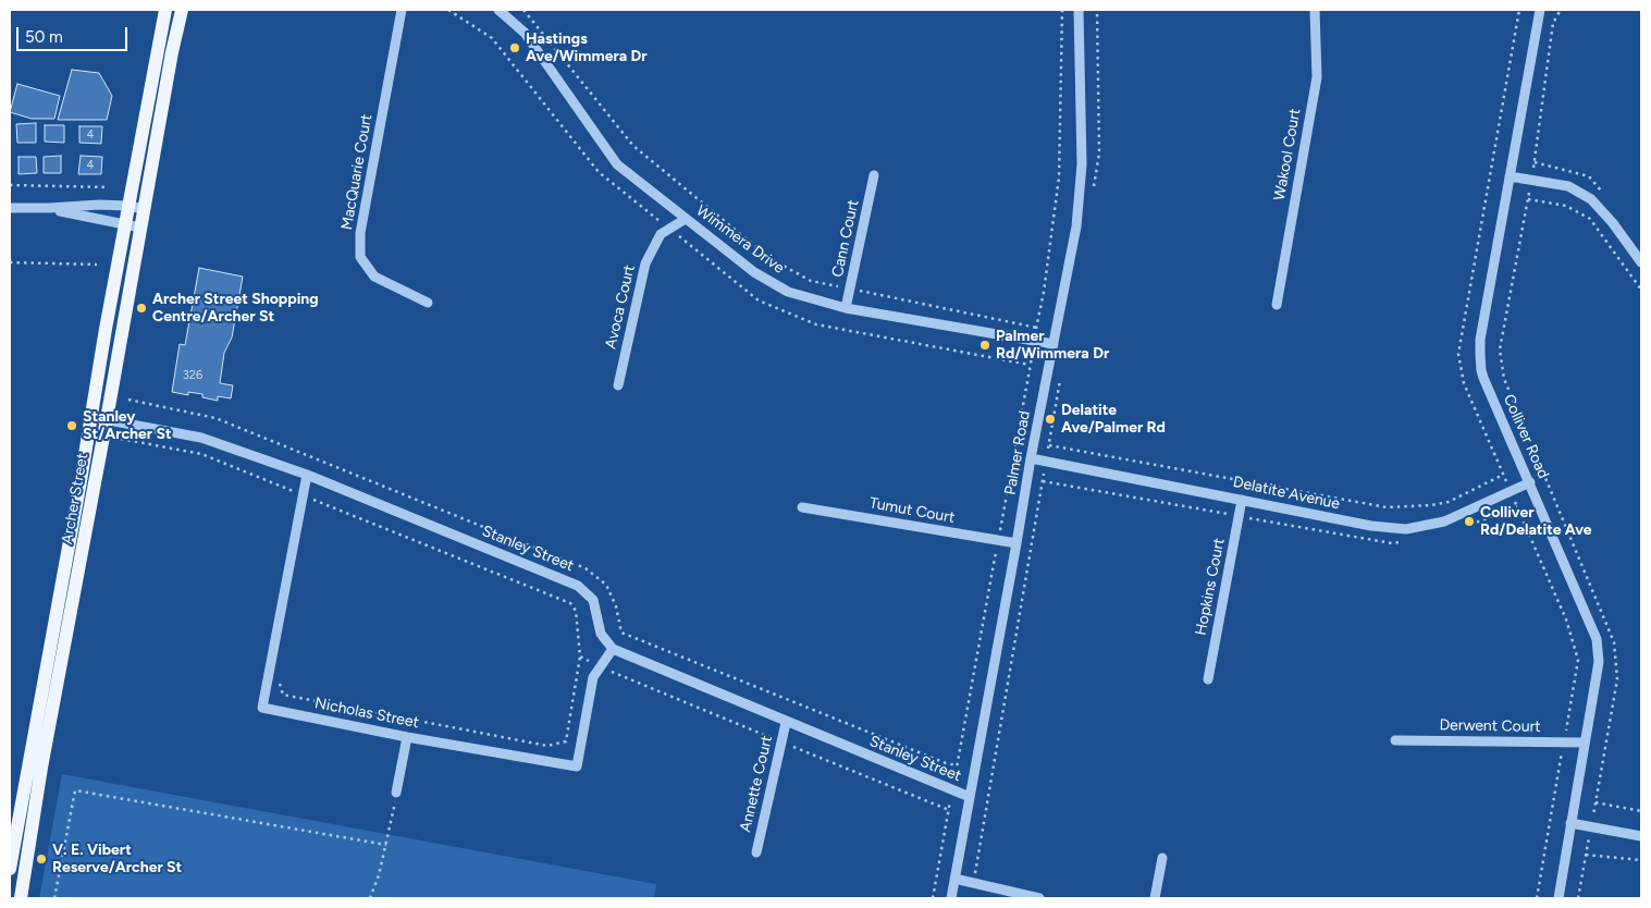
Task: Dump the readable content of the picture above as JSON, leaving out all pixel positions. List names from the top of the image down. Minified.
{"streets":{"main road":["Archer Street"],"street":["Wakool Court","MacQuarie Court","Cann Court","Wimmera Drive","Avoca Court","Colliver Road","Palmer Road","Delatite Avenue","Tumut Court","Stanley Street","Hopkins Court","Nicholas Street","Derwent Court","Annette Court"]},"crossings":[["Cann Court","Wimmera Drive"],["Wimmera Drive","Avoca Court"],["Wimmera Drive","Palmer Road"],["Colliver Road","Delatite Avenue"],["Colliver Road","Derwent Court"],["Palmer Road","Delatite Avenue"],["Palmer Road","Tumut Court"],["Palmer Road","Stanley Street"],["Delatite Avenue","Hopkins Court"],["Archer Street","Stanley Street"],["Stanley Street","Nicholas Street"],["Stanley Street","Annette Court"]],"places":["Hastings Ave/Wimmera Dr","Archer Street Shopping Centre/Archer St","Palmer Rd/Wimmera Dr","Delatite Ave/Palmer Rd","Stanley St/Archer St","Colliver Rd/Delatite Ave","V. E. Vibert Reserve/Archer St"],"house_numbers":["4","4","326"],"scale_bar":"50 m"}
